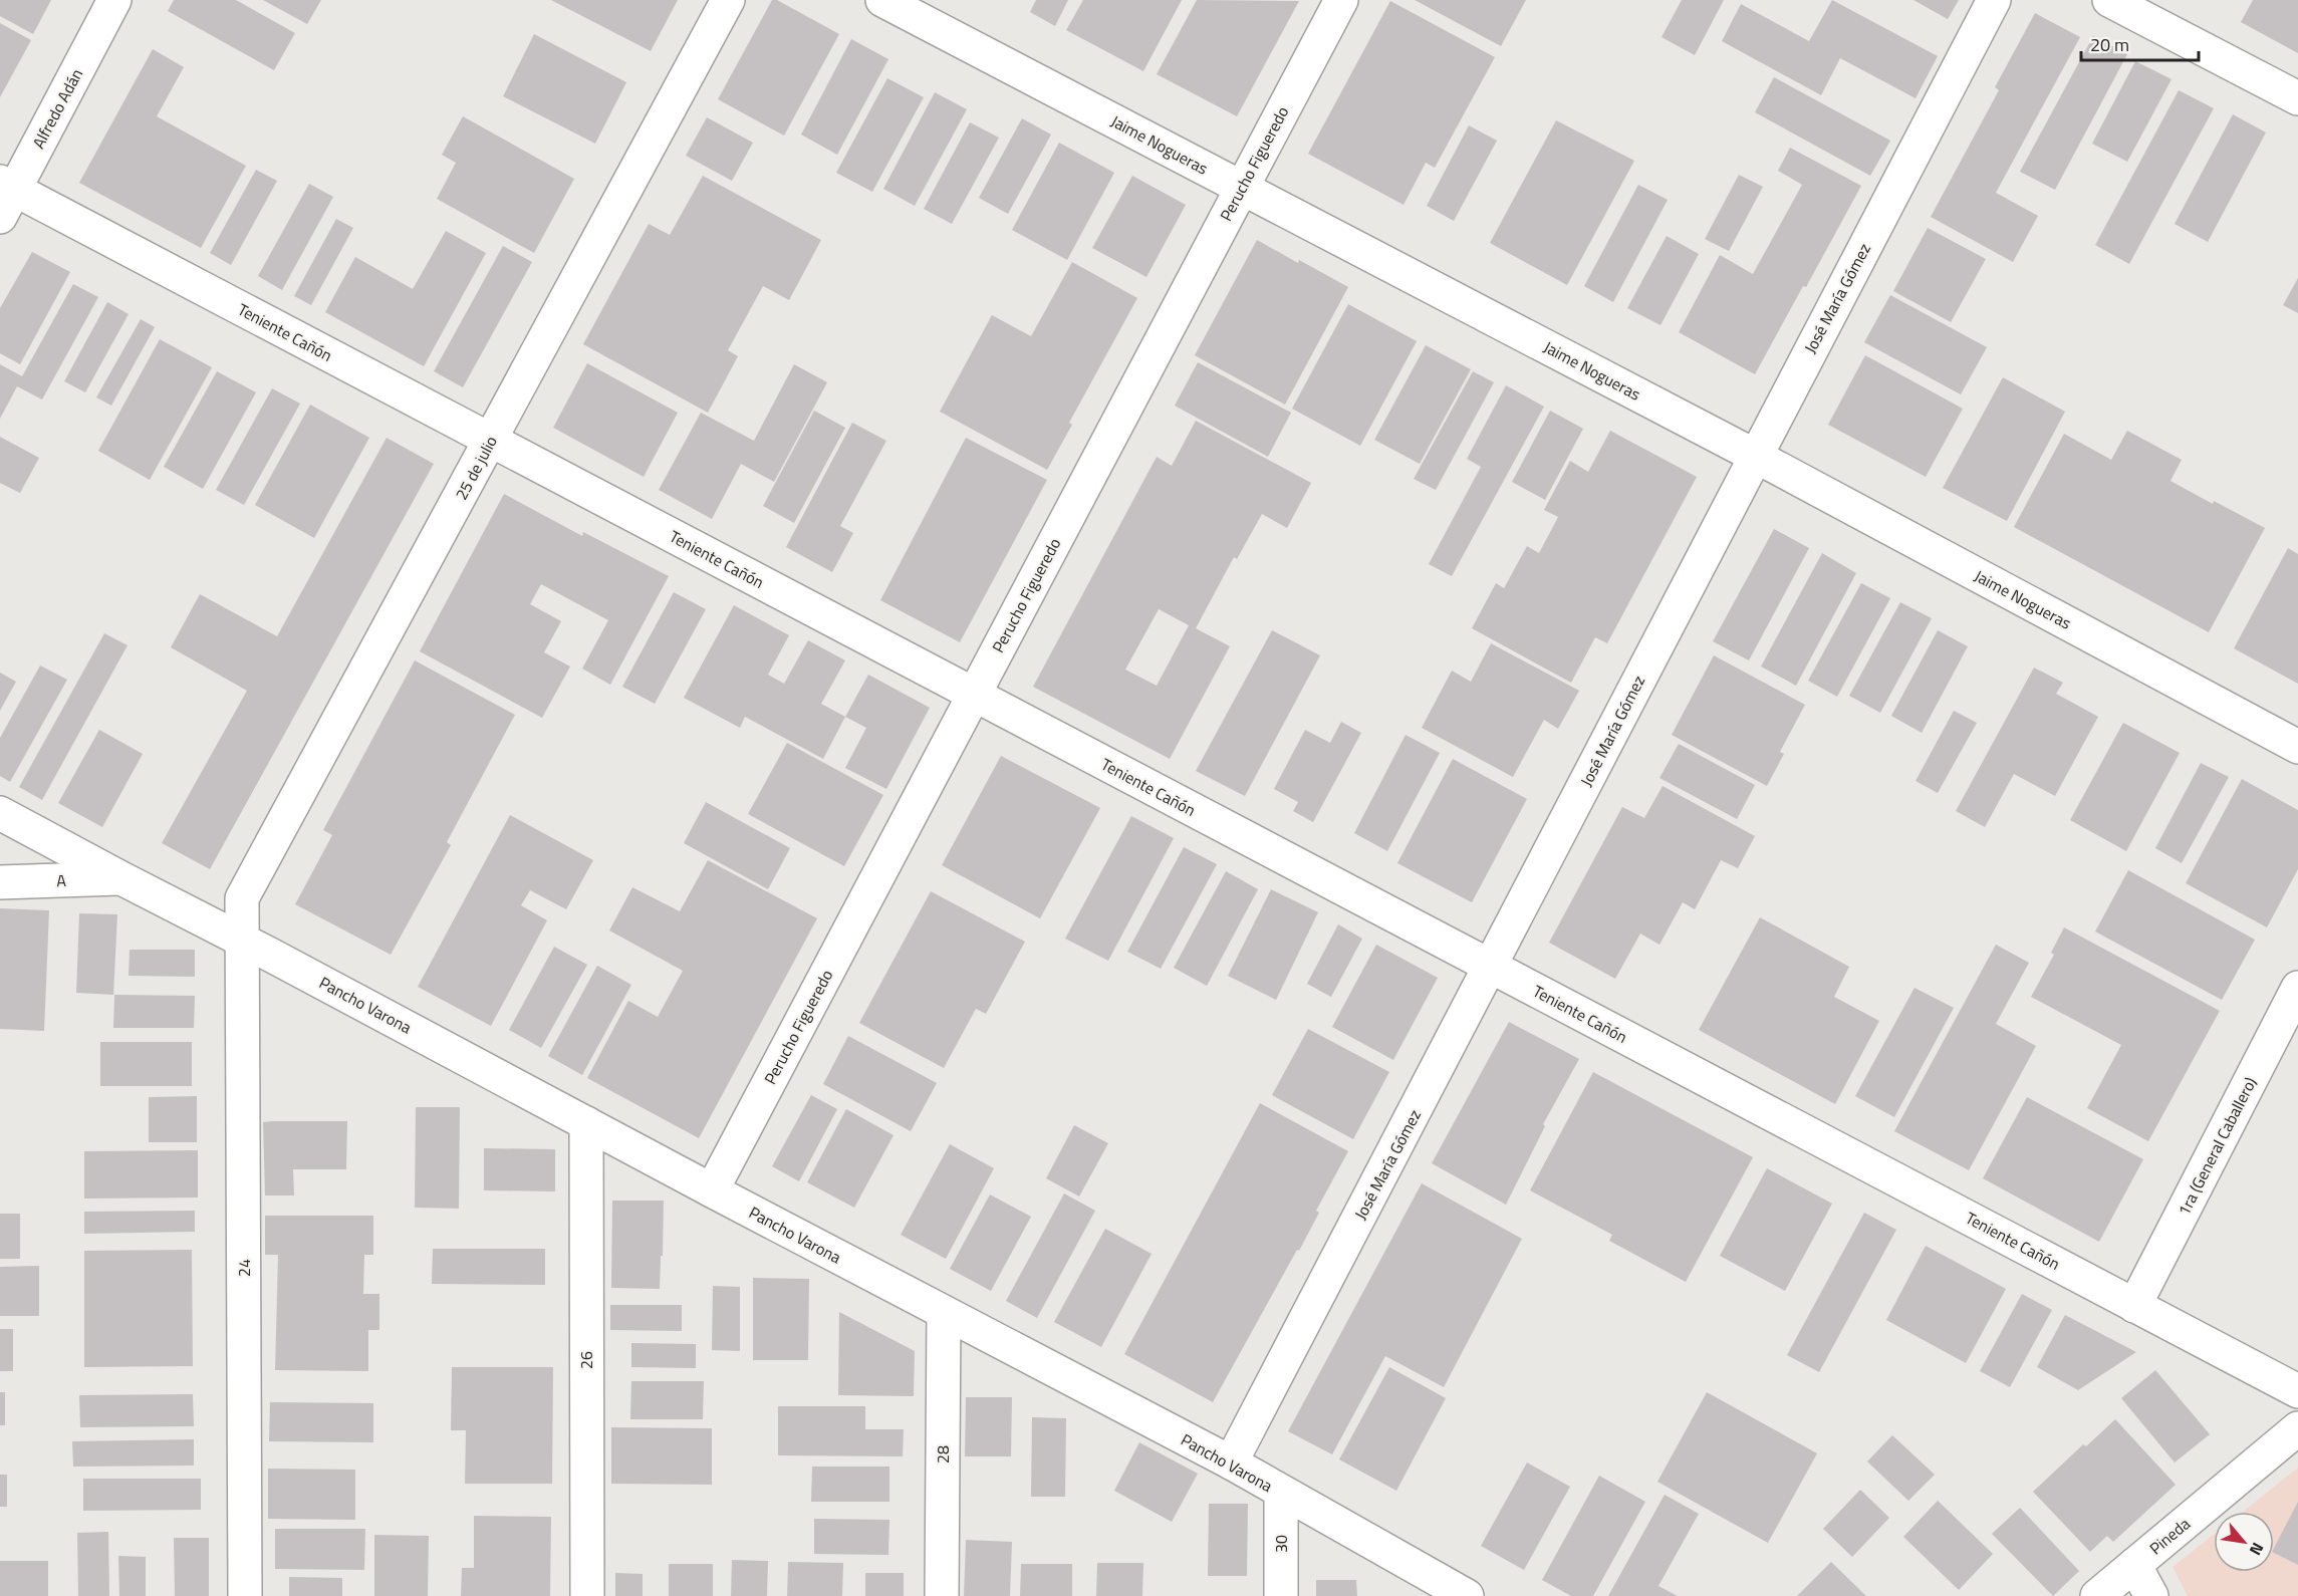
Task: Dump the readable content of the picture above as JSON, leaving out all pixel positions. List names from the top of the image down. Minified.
{"streets":{"street":["Alfredo Adán","Jaime Nogueras","Perucho Figueredo","José María Gómez","Teniente Cañón","25 de julio","A","Pancho Varona","1ra (General Caballero)","24","26","28","Pineda","30"]},"crossings":[["Alfredo Adán","Teniente Cañón"],["Jaime Nogueras","Perucho Figueredo"],["Jaime Nogueras","José María Gómez"],["Perucho Figueredo","Teniente Cañón"],["Perucho Figueredo","Pancho Varona"],["José María Gómez","Teniente Cañón"],["José María Gómez","Pancho Varona"],["Teniente Cañón","25 de julio"],["Teniente Cañón","1ra (General Caballero)"],["25 de julio","Pancho Varona"],["25 de julio","24"],["A","Pancho Varona"],["Pancho Varona","24"],["Pancho Varona","26"],["Pancho Varona","28"],["Pancho Varona","30"]],"scale_bar":"20 m","north":"bottom right"}
